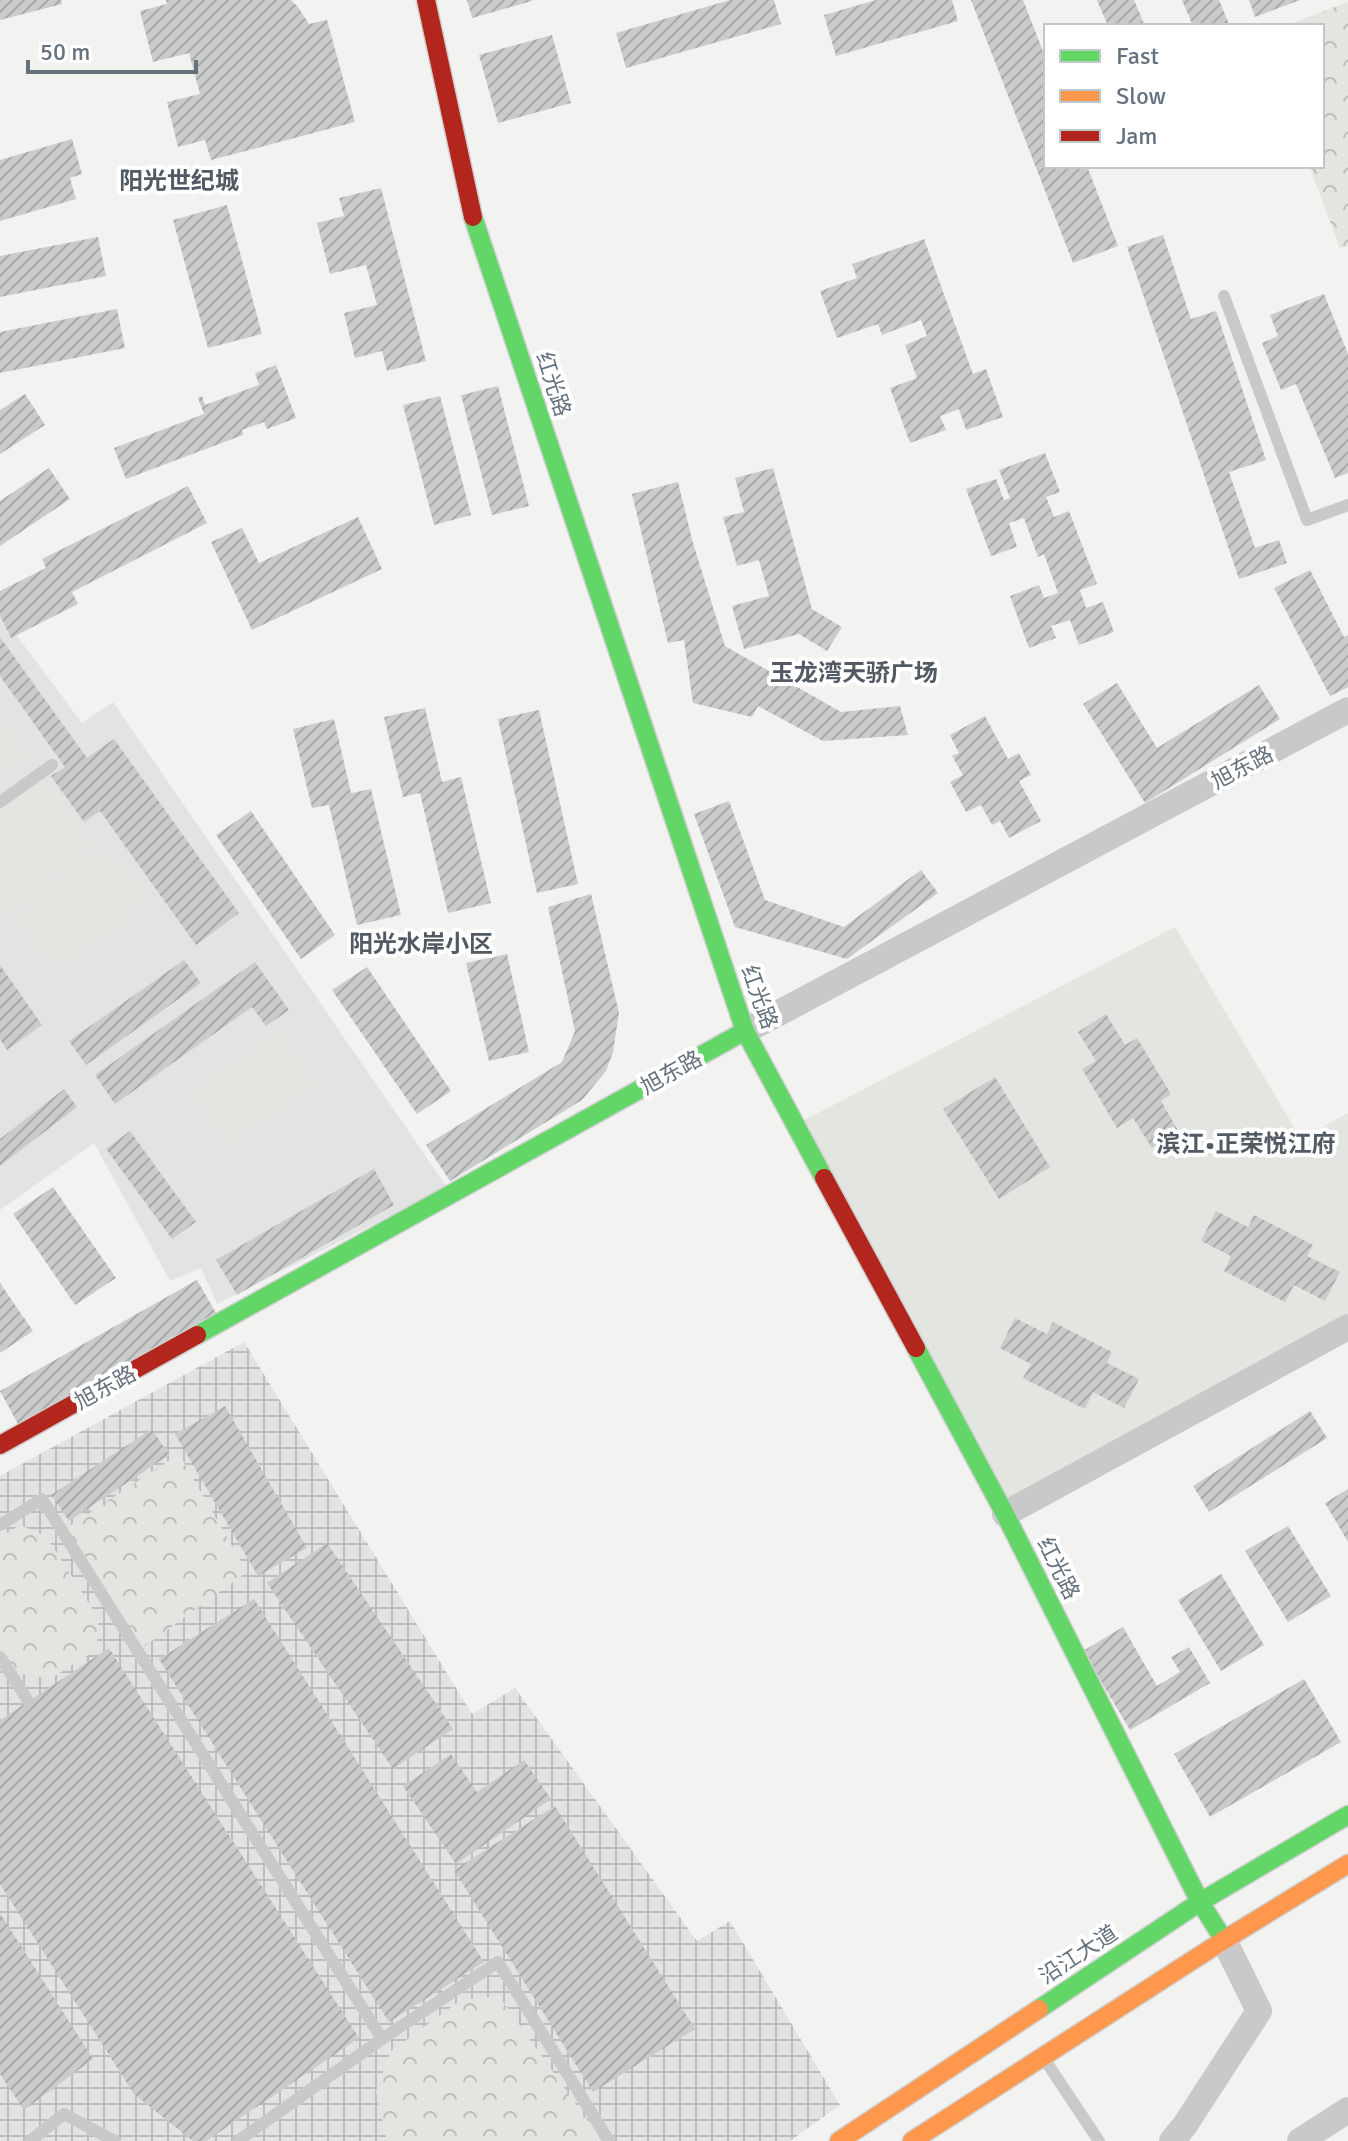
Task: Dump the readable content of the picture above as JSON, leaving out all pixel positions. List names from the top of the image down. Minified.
{"streets":{"street":["红光路","旭东路","沿江大道"]},"crossings":[["红光路","旭东路"],["红光路","沿江大道"]],"districts":["阳光世纪城","玉龙湾天骄广场","阳光水岸小区","滨江•正荣悦江府"],"legend":["Fast","Slow","Jam"],"scale_bar":"50 m"}
